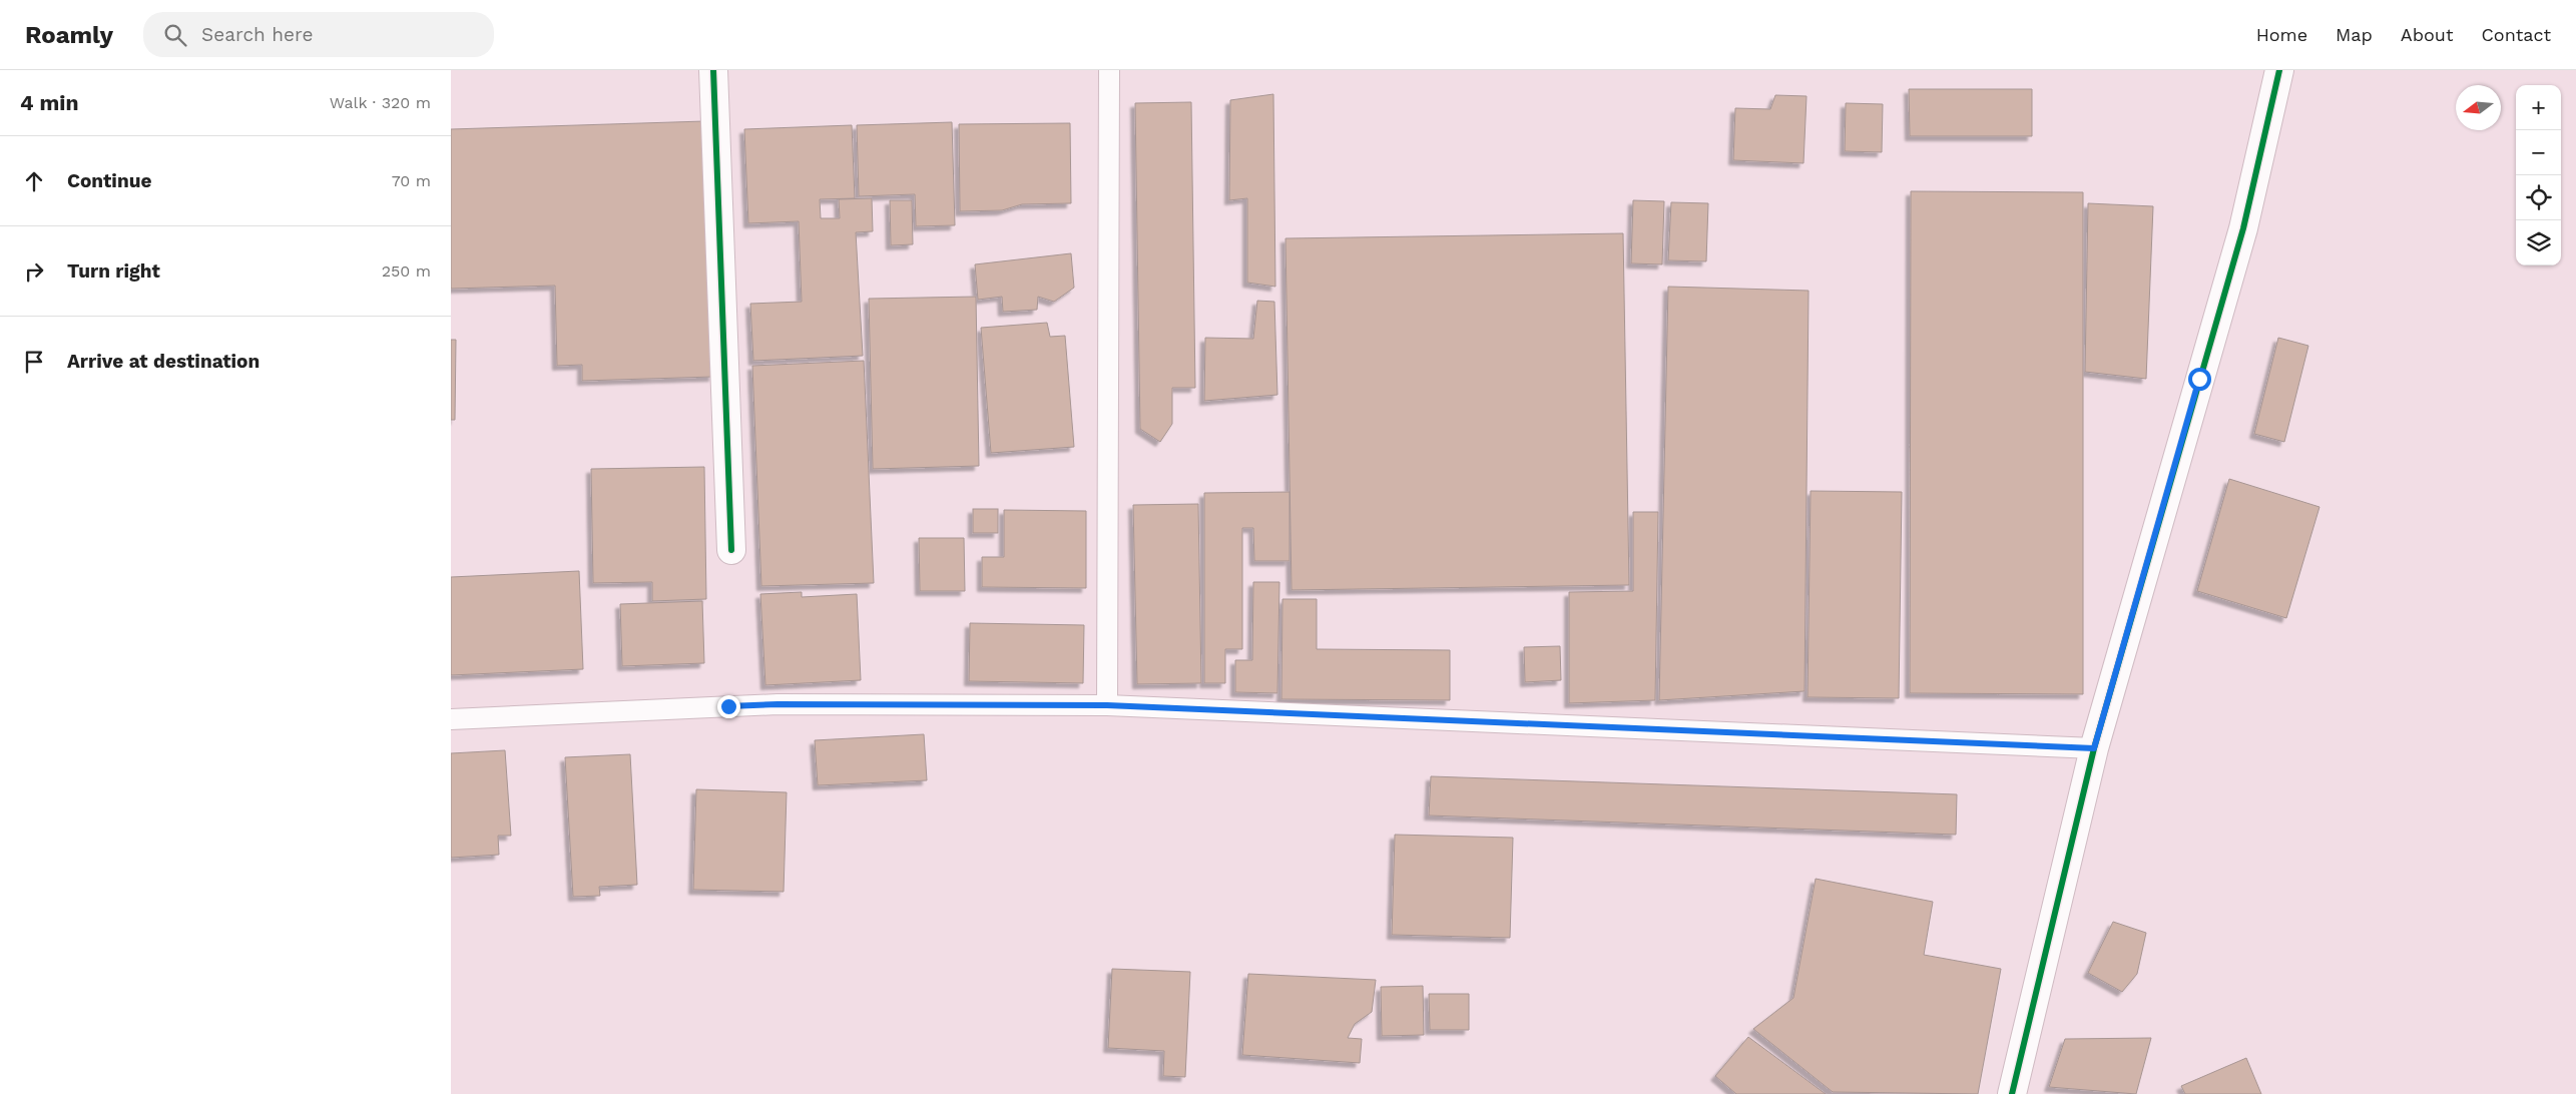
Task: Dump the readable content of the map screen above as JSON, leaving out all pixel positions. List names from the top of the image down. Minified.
{"north":"left","page":{"header":"Roamly","search":"Search here","nav":["Home","Map","About","Contact"],"heading":["4 min","Walk · 320 m"],"map_buttons":["+","−"],"list":[["Continue","70 m"],["Turn right","250 m"],"Arrive at destination"]}}
